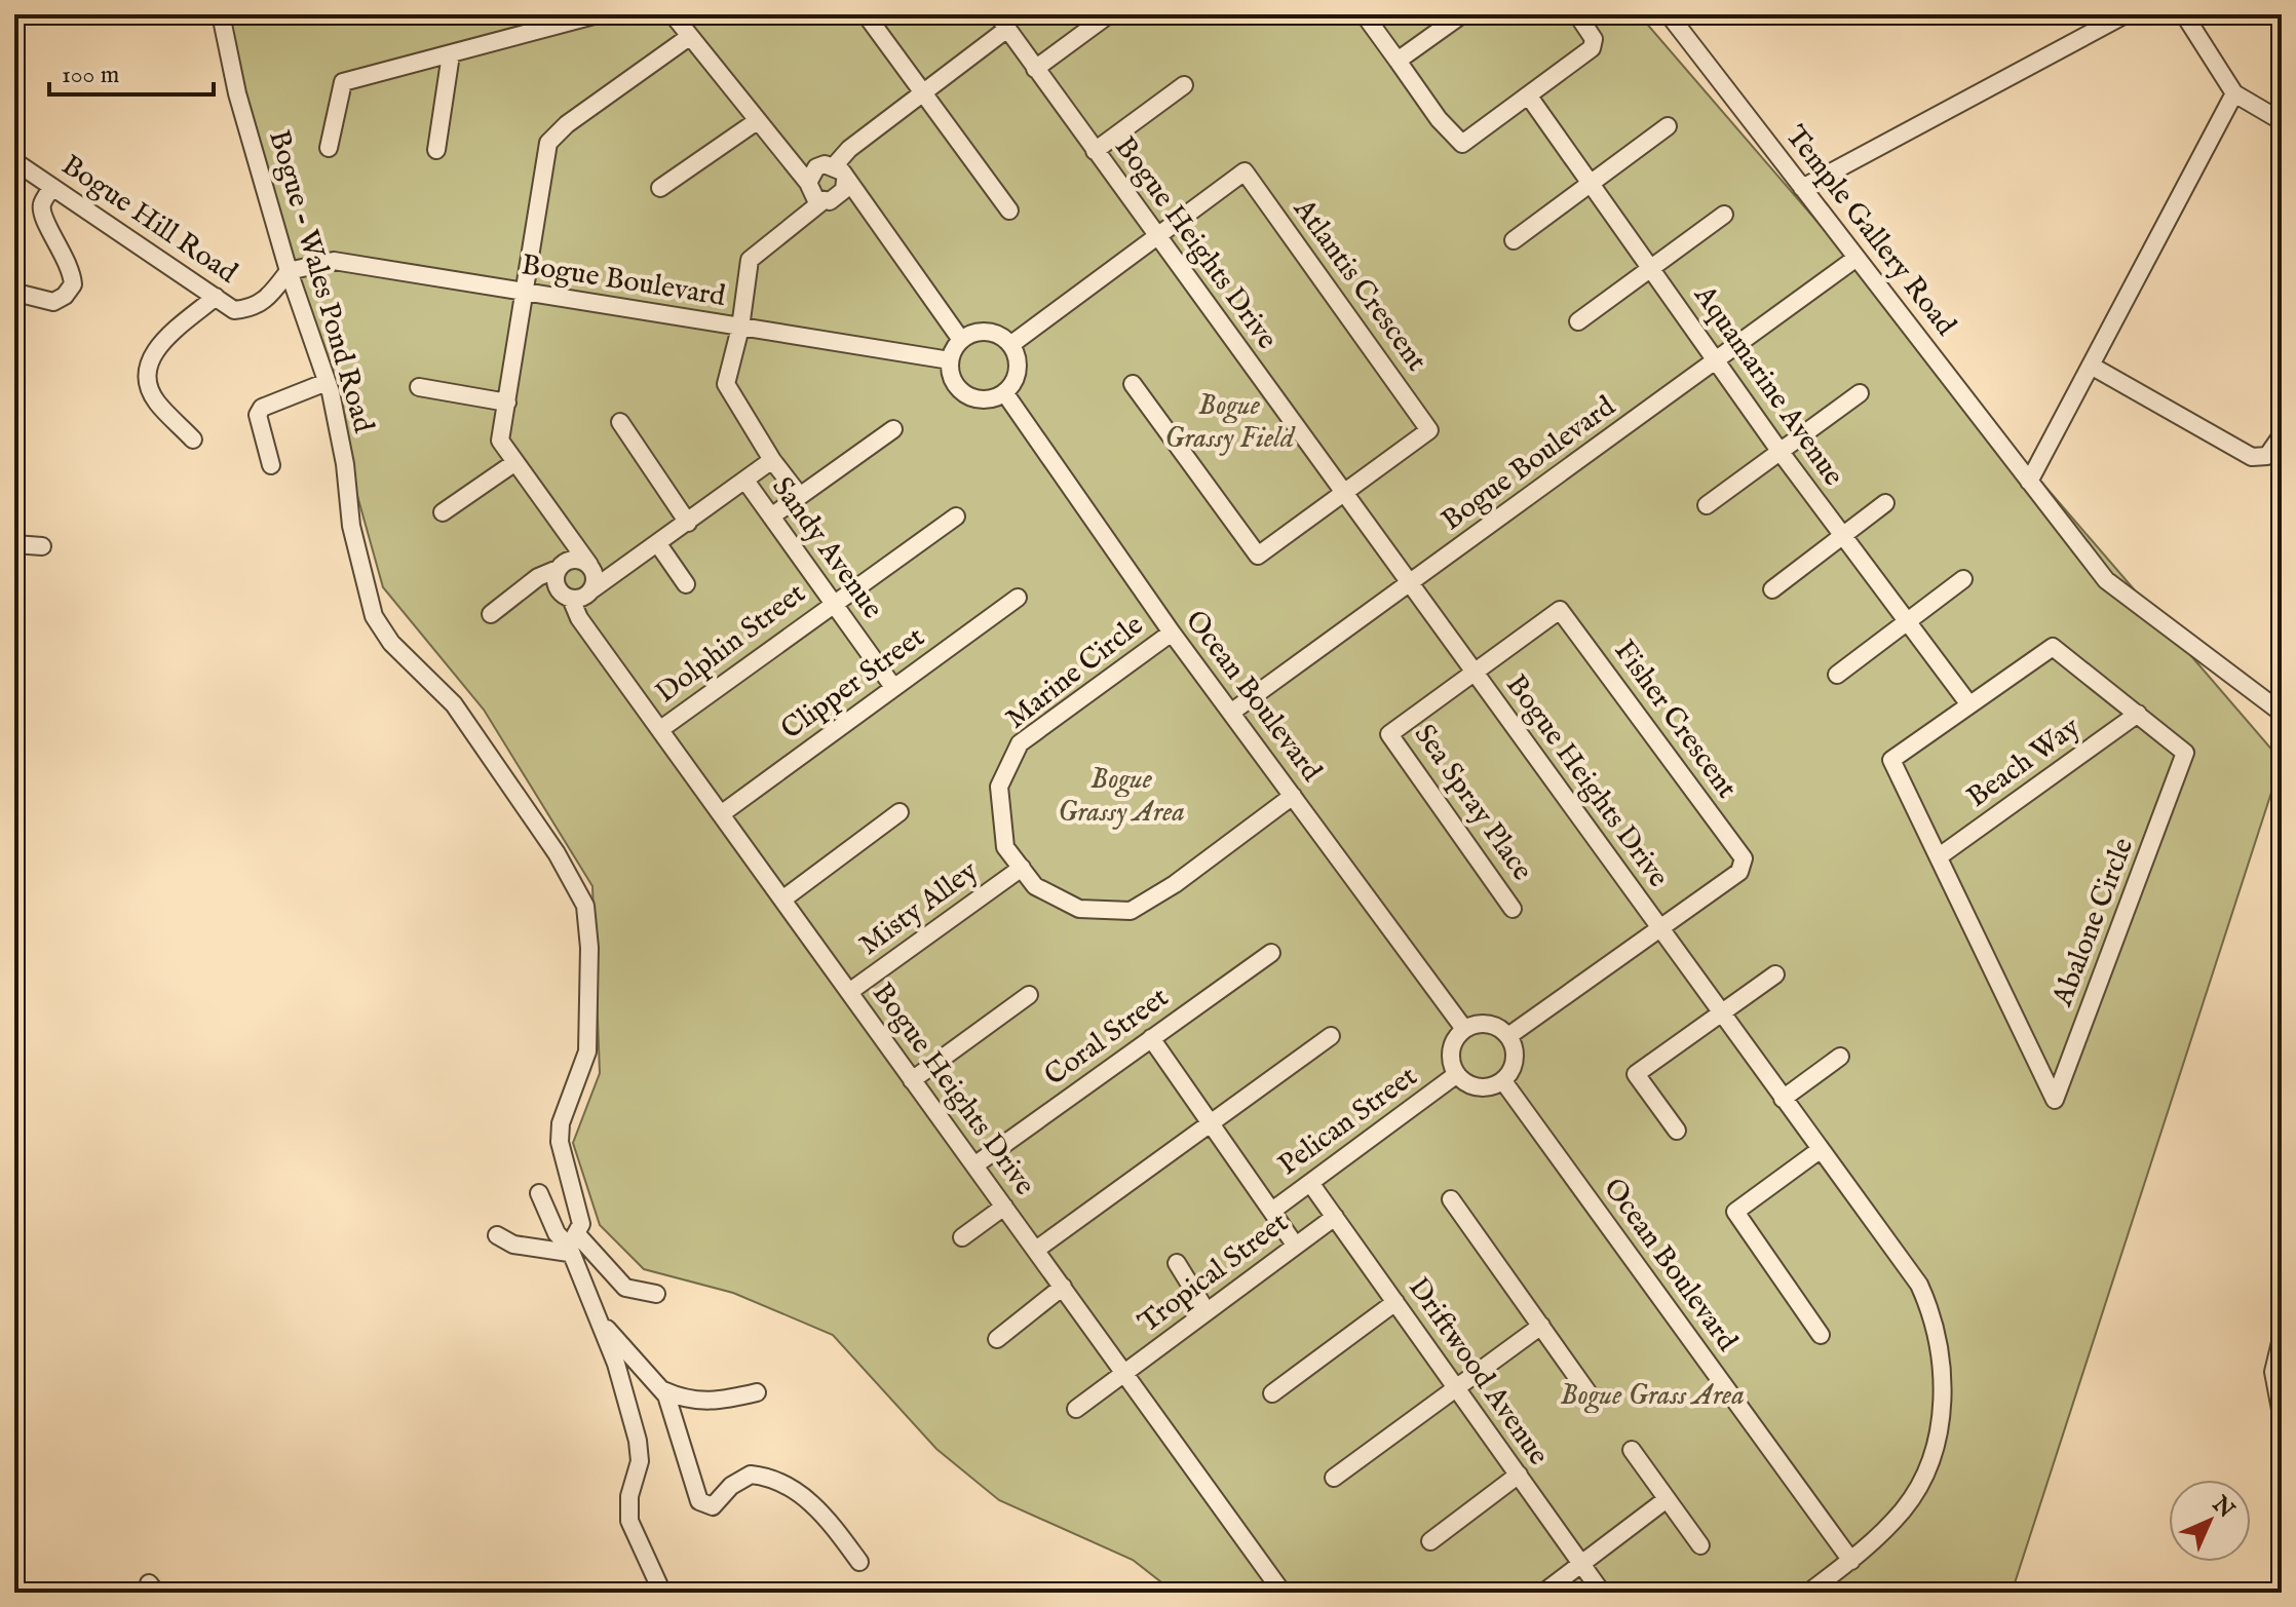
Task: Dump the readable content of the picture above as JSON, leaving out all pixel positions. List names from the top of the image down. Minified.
{"streets":{"street":["Bogue Hill Road","Temple Gallery Road","Bogue Heights Drive","Bogue - Wales Pond Road","Bogue Boulevard","Atlantis Crescent","Aquamarine Avenue","Sandy Avenue","Dolphin Street","Marine Circle","Clipper Street","Ocean Boulevard","Fisher Crescent","Beach Way","Sea Spray Place","Misty Alley","Abalone Circle","Coral Street","Pelican Street","Tropical Street","Driftwood Avenue"]},"crossings":[["Bogue Hill Road","Bogue - Wales Pond Road"],["Bogue Hill Road","Bogue Boulevard"],["Temple Gallery Road","Bogue Boulevard"],["Bogue Heights Drive","Bogue Boulevard"],["Bogue Heights Drive","Atlantis Crescent"],["Bogue Heights Drive","Dolphin Street"],["Bogue Heights Drive","Clipper Street"],["Bogue Heights Drive","Ocean Boulevard"],["Bogue Heights Drive","Fisher Crescent"],["Bogue Heights Drive","Sea Spray Place"],["Bogue Heights Drive","Misty Alley"],["Bogue Heights Drive","Coral Street"],["Bogue Heights Drive","Tropical Street"],["Bogue - Wales Pond Road","Bogue Boulevard"],["Bogue Boulevard","Aquamarine Avenue"],["Bogue Boulevard","Ocean Boulevard"],["Aquamarine Avenue","Abalone Circle"],["Sandy Avenue","Dolphin Street"],["Sandy Avenue","Clipper Street"],["Marine Circle","Ocean Boulevard"],["Marine Circle","Misty Alley"],["Ocean Boulevard","Pelican Street"],["Fisher Crescent","Sea Spray Place"],["Beach Way","Abalone Circle"],["Pelican Street","Driftwood Avenue"],["Tropical Street","Driftwood Avenue"]],"parks":["Bogue Grassy Field","Bogue Grassy Area","Bogue Grass Area"],"scale_bar":"100 m","north":"top right"}
